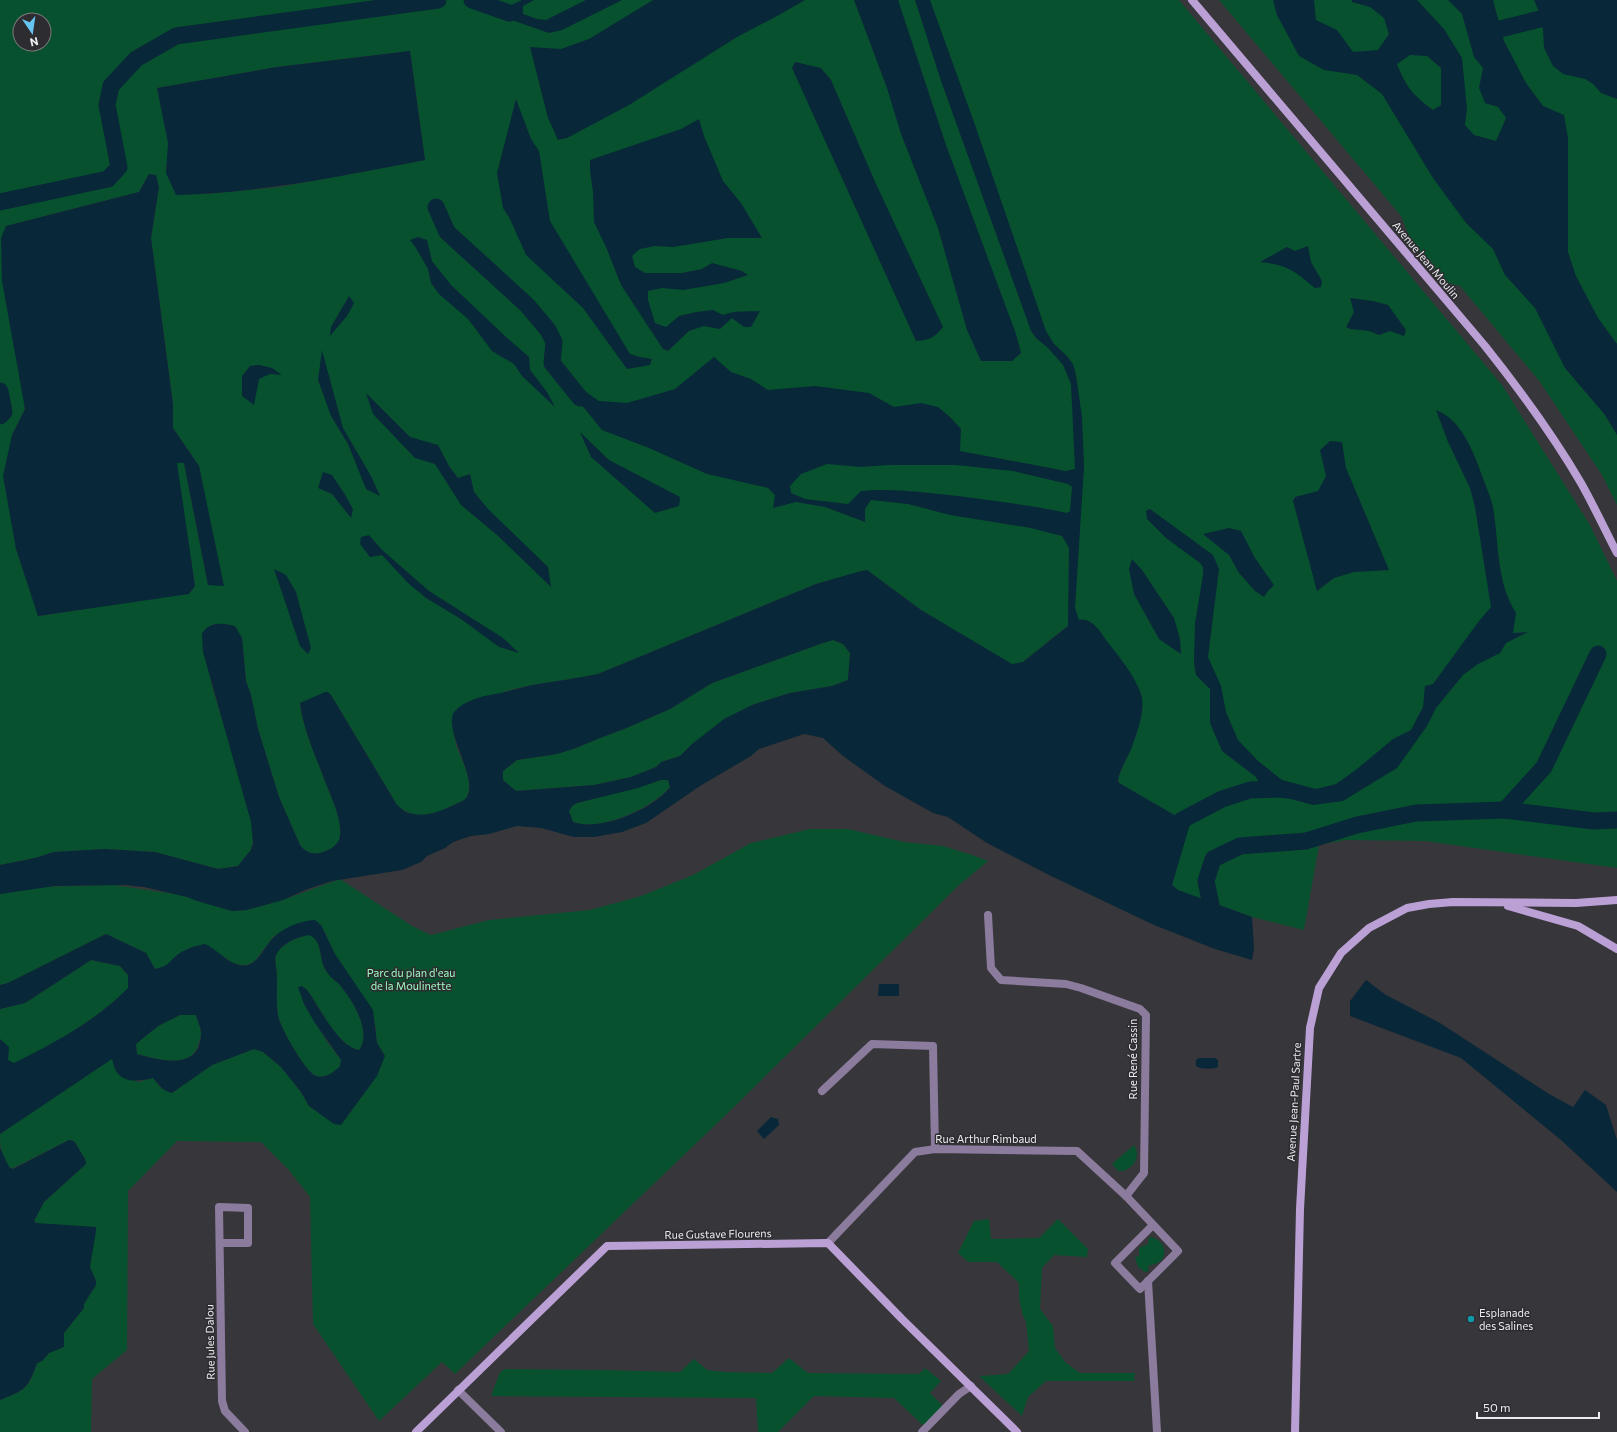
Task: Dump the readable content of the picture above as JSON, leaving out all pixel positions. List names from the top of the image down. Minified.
{"streets":{"main road":["Avenue Jean Moulin","Avenue Jean-Paul Sartre","Rue Gustave Flourens"],"street":["Rue René Cassin","Rue Arthur Rimbaud","Rue Jules Dalou"]},"crossings":[["Rue René Cassin","Rue Arthur Rimbaud"],["Rue Arthur Rimbaud","Rue Gustave Flourens"]],"parks":["Parc du plan d'eau de la Moulinette"],"places":["Esplanade des Salines"],"scale_bar":"50 m","north":"bottom"}
